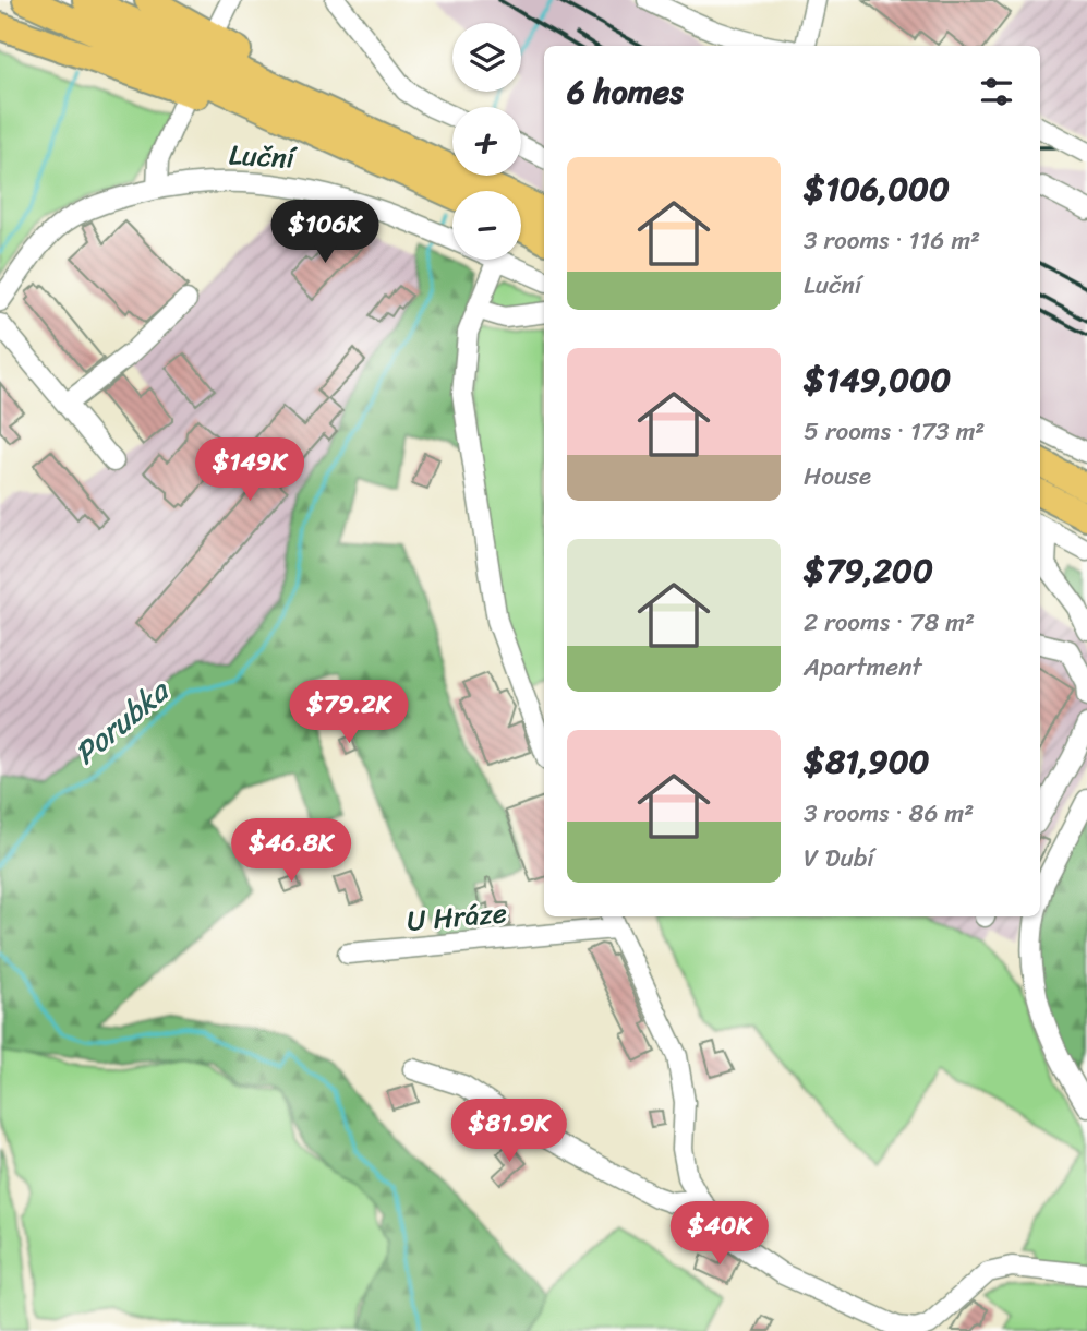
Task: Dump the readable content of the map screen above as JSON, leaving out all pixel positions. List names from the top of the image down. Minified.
{"streets":{"street":["Luční","U Hráze"]},"water":["Porubka"],"page":{"map_buttons":["+","−"],"heading":"6 homes","list":[{"name":"$106,000","note":"3 rooms · 116 m² · Luční"},{"name":"$149,000","note":"5 rooms · 173 m² · House"},{"name":"$79,200","note":"2 rooms · 78 m² · Apartment"},{"name":"$81,900","note":"3 rooms · 86 m² · V Dubí"}],"price":["$106K","$149K","$79.2K","$46.8K","$81.9K","$40K"]}}
